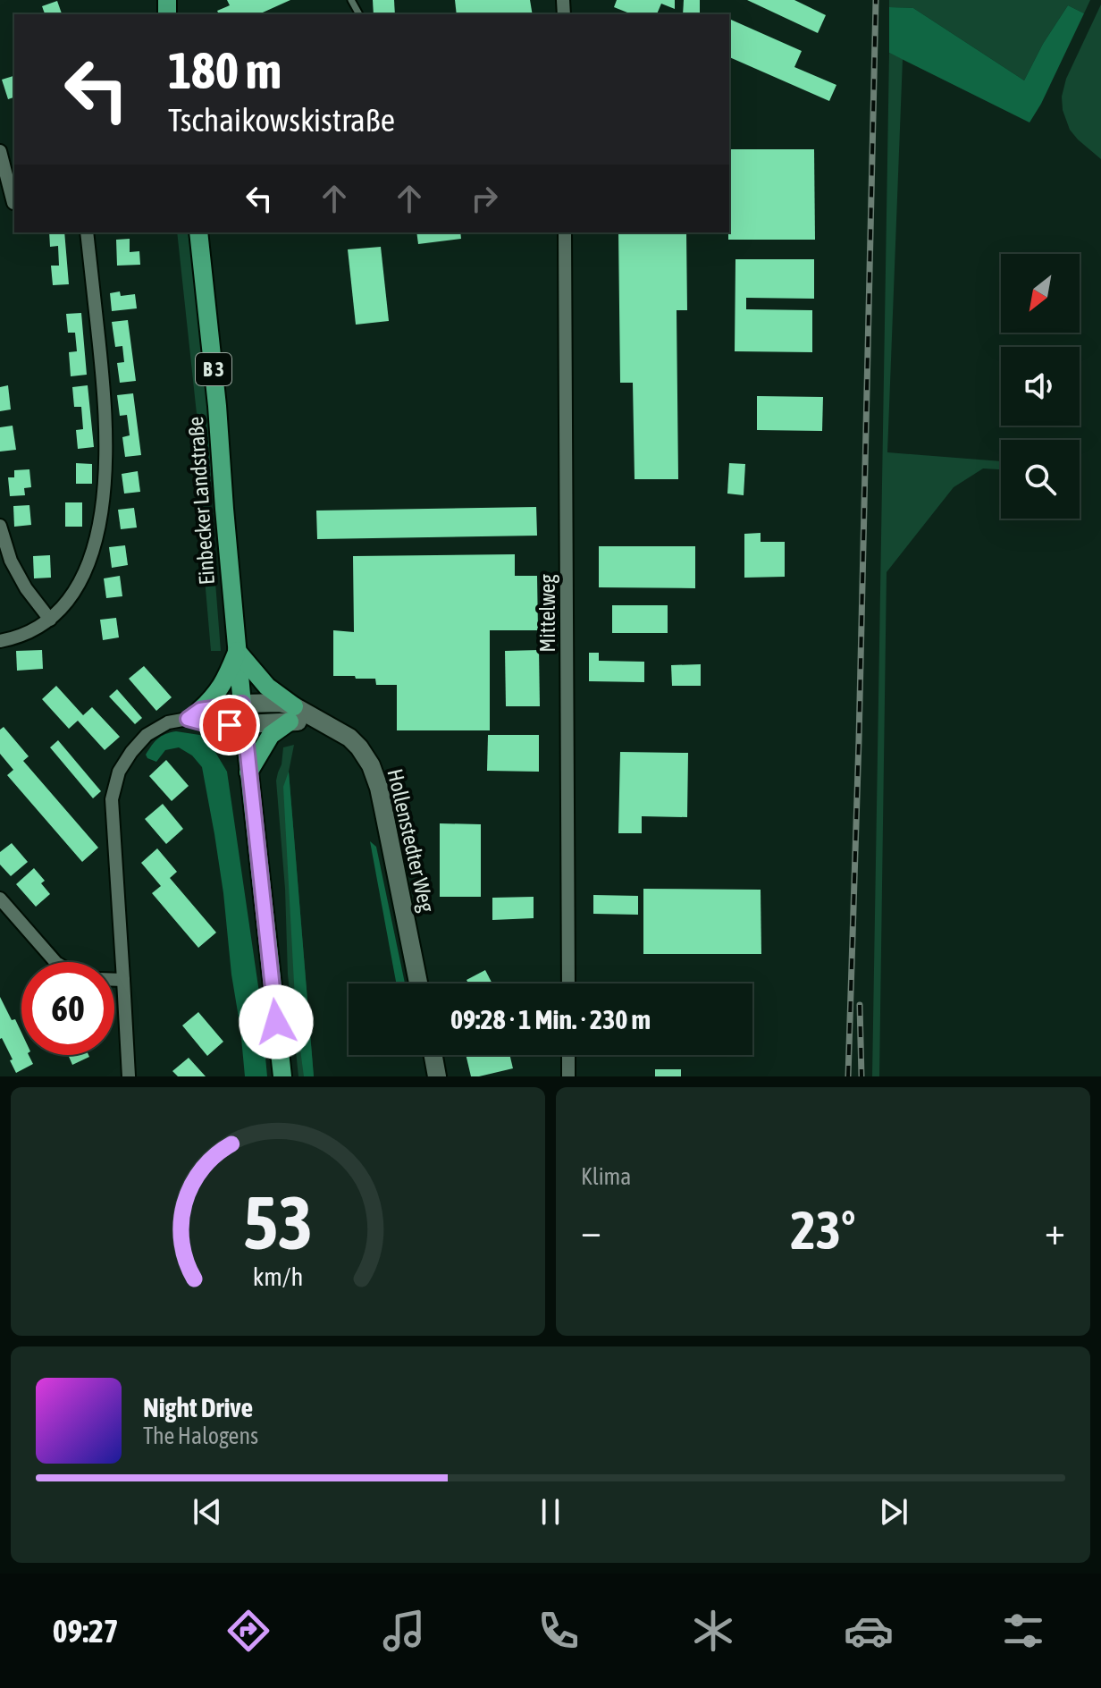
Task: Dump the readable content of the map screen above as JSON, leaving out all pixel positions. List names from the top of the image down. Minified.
{"streets":{"main road":["B 3","Einbecker Landstraße","Hollenstedter Weg"],"street":["Mittelweg"]},"crossings":[["B 3","Einbecker Landstraße"]],"north":"bottom left","page":{"turn":["180 m","Tschaikowskistraße"],"limit":"60","trip":"09:28 · 1 Min. · 230 m","tile":"Klima","heat":["−","23°","+"],"song":["Night Drive","The Halogens"],"tabs":"09:27","gauge":["53","km/h"]}}
